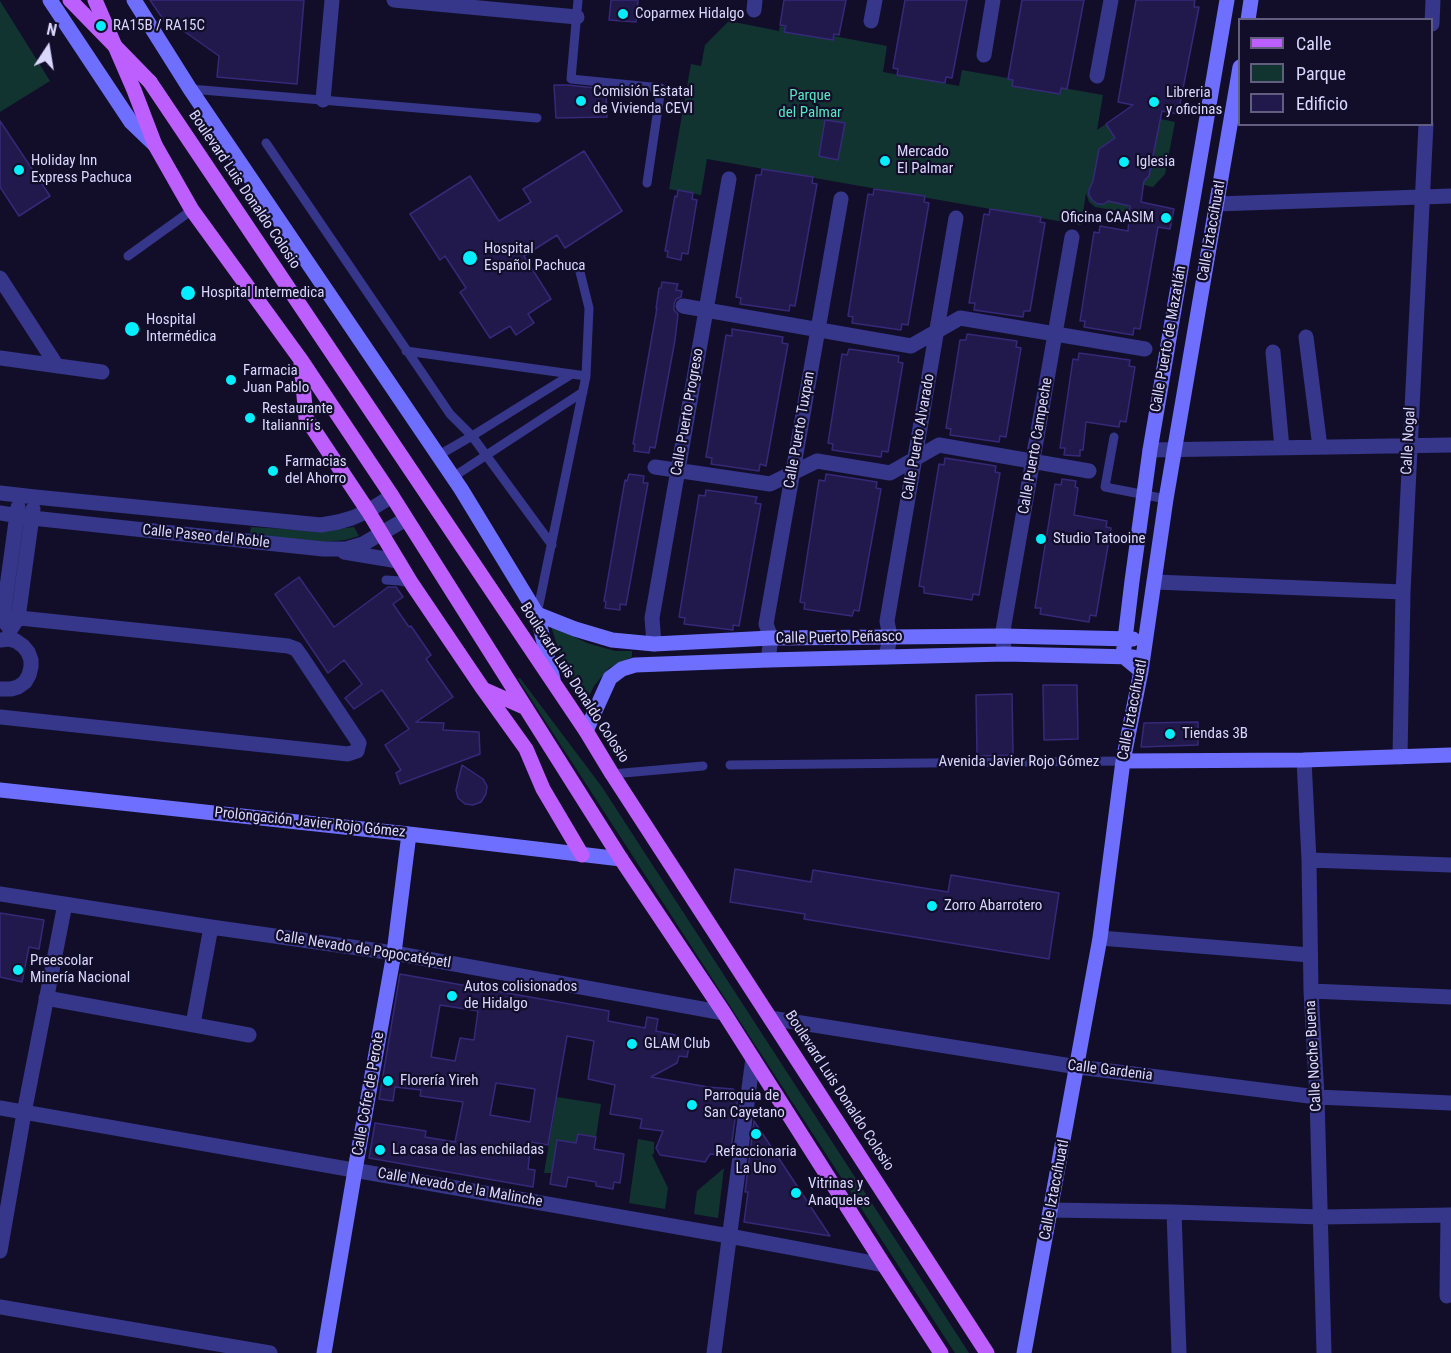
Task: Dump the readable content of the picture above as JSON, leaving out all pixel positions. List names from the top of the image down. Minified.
{"streets":{"main road":["Boulevard Luis Donaldo Colosio"],"street":["Calle Iztaccíhuatl","Calle Puerto de Mazatlán","Calle Puerto Progreso","Calle Puerto Tuxpan","Calle Puerto Alvarado","Calle Nogal","Calle Puerto Campeche","Calle Paseo del Roble","Calle Puerto Peñasco","Avenida Javier Rojo Gómez","Prolongación Javier Rojo Gómez","Calle Nevado de Popocatépetl","Calle Noche Buena","Calle Gardenia","Calle Cofre de Perote","Calle Nevado de la Malinche"]},"crossings":[["Boulevard Luis Donaldo Colosio","Calle Puerto Peñasco"],["Boulevard Luis Donaldo Colosio","Calle Gardenia"],["Calle Iztaccíhuatl","Calle Puerto Peñasco"],["Calle Iztaccíhuatl","Avenida Javier Rojo Gómez"],["Calle Iztaccíhuatl","Calle Gardenia"],["Calle Puerto de Mazatlán","Calle Puerto Peñasco"],["Calle Puerto Progreso","Calle Puerto Peñasco"],["Calle Puerto Tuxpan","Calle Puerto Peñasco"],["Calle Puerto Alvarado","Calle Puerto Peñasco"],["Calle Nogal","Avenida Javier Rojo Gómez"],["Calle Puerto Campeche","Calle Puerto Peñasco"],["Avenida Javier Rojo Gómez","Calle Noche Buena"],["Prolongación Javier Rojo Gómez","Calle Cofre de Perote"],["Calle Nevado de Popocatépetl","Calle Cofre de Perote"],["Calle Noche Buena","Calle Gardenia"],["Calle Cofre de Perote","Calle Nevado de la Malinche"]],"parks":["Parque del Palmar"],"places":["Coparmex Hidalgo","RA15B / RA15C","Comisión Estatal de Vivienda CEVI","Libreria y oficinas","Mercado El Palmar","Iglesia","Holiday Inn Express Pachuca","Oficina CAASIM","Hospital Español Pachuca","Hospital Intermedica","Hospital Intermédica","Farmacia Juan Pablo","Restaurante Italianni´s","Farmacias del Ahorro","Studio Tatooine","Tiendas 3B","Zorro Abarrotero","Preescolar Minería Nacional","Autos colisionados de Hidalgo","GLAM Club","Florería Yireh","Parroquia de San Cayetano","Refaccionaria La Uno","La casa de las enchiladas","Vitrinas y Anaqueles"],"legend":["Calle","Parque","Edificio"],"north":"top"}
